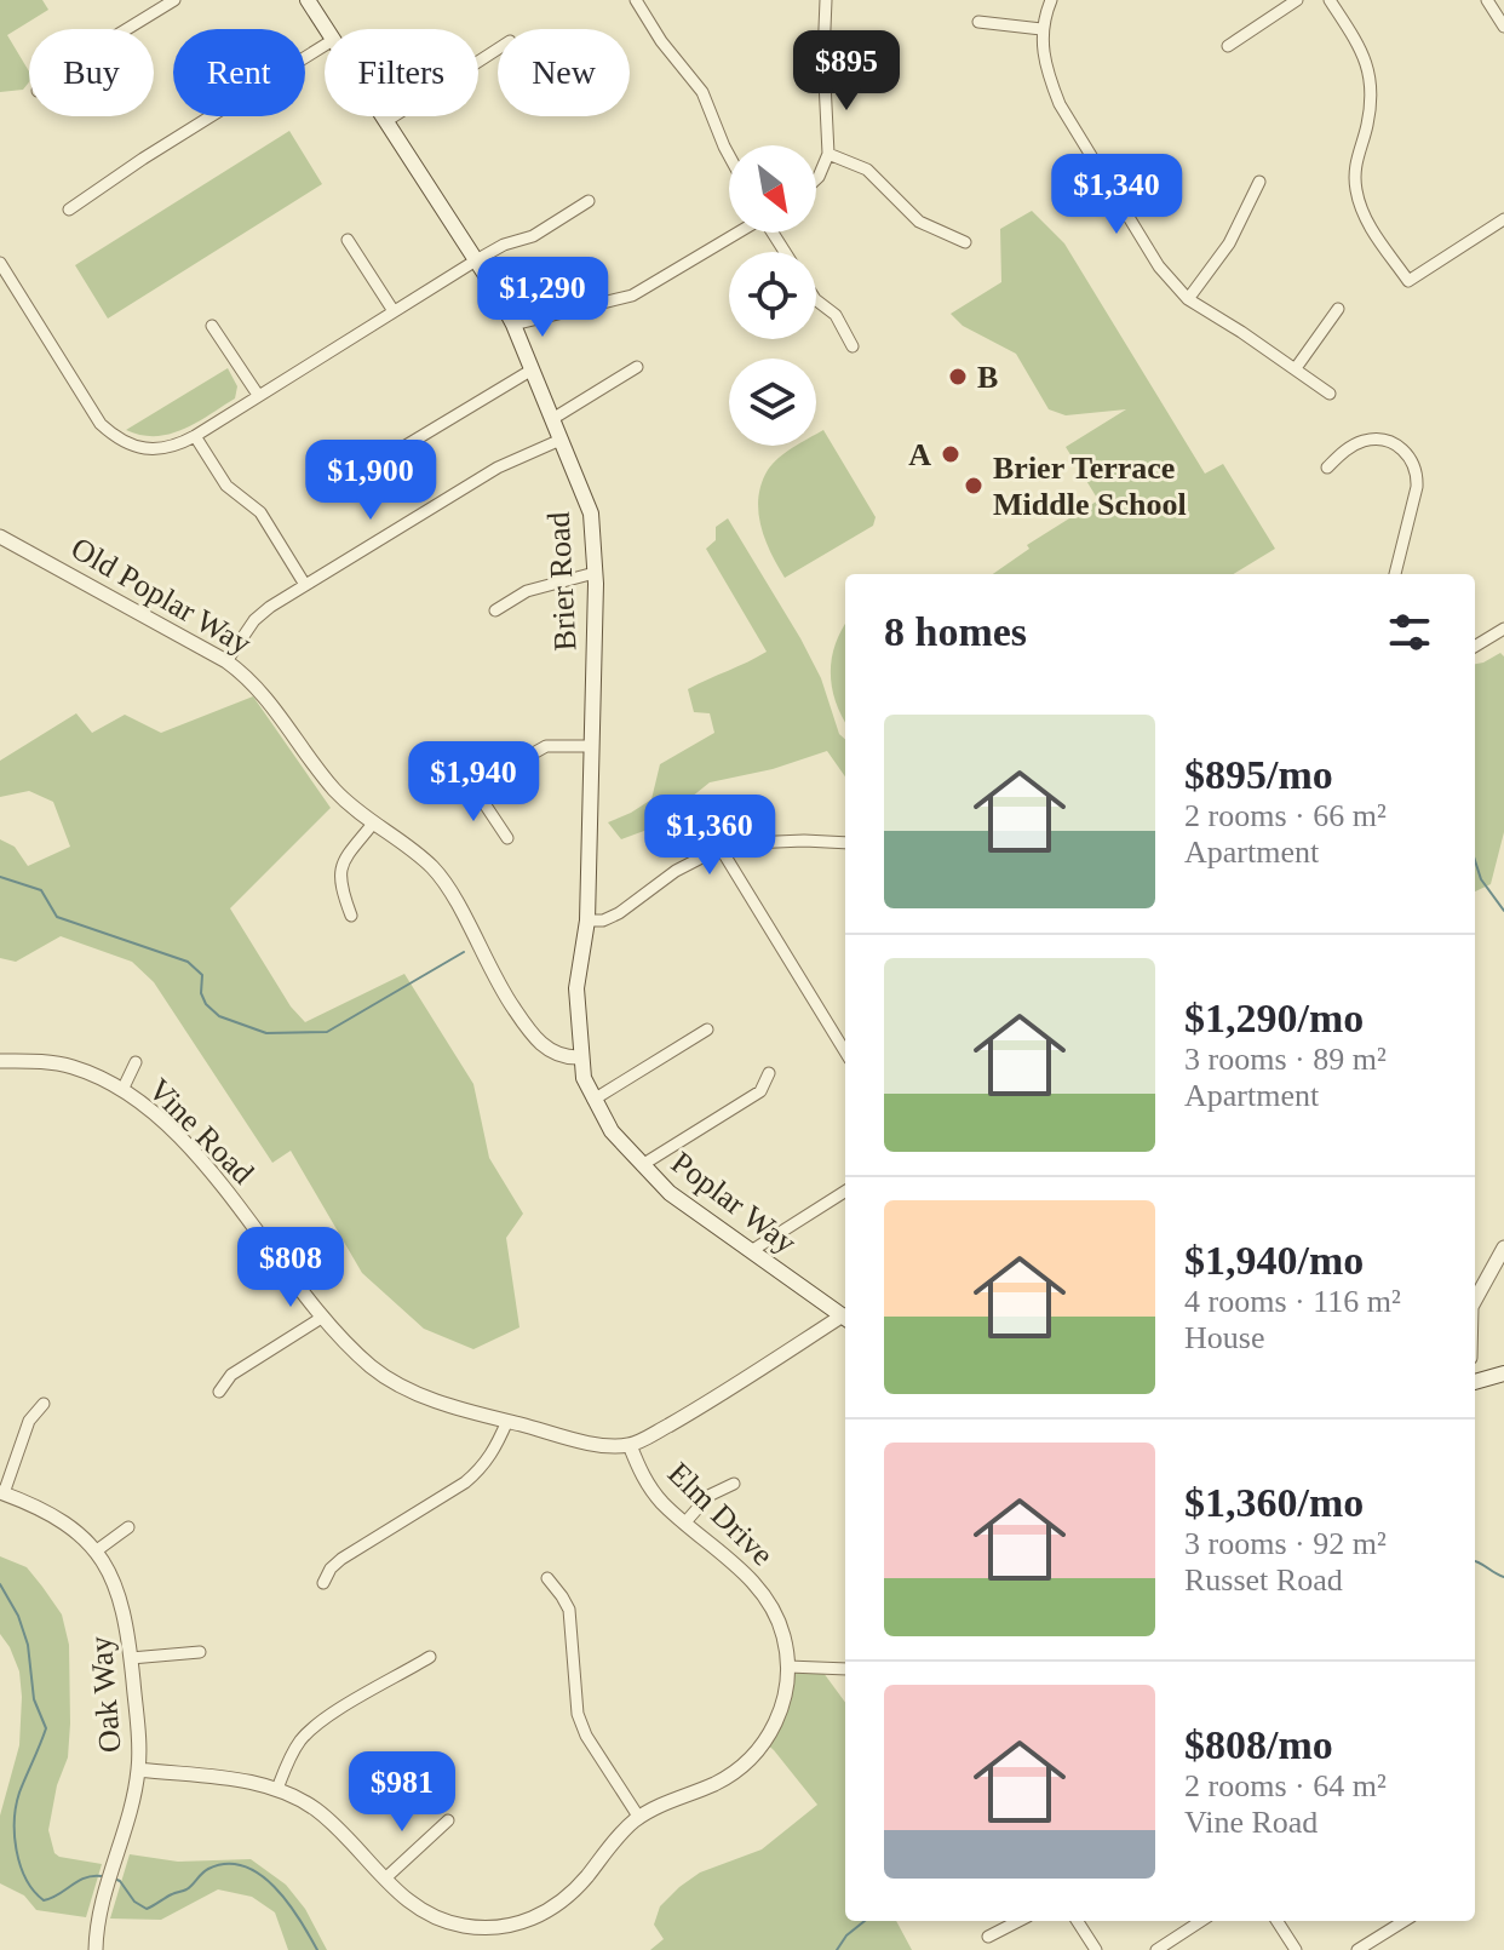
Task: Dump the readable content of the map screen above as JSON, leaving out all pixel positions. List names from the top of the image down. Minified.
{"streets":{"main road":["Brier Road","Poplar Way"],"street":["Old Poplar Way","Vine Road","Elm Drive","Oak Way"]},"crossings":[["Brier Road","Old Poplar Way"],["Brier Road","Poplar Way"],["Old Poplar Way","Poplar Way"],["Vine Road","Elm Drive"],["Elm Drive","Oak Way"]],"places":["B","A","Brier Terrace Middle School"],"north":"bottom right","page":{"chip":["Buy","Rent","Filters","New"],"price":["$895","$1,340","$1,290","$1,900","$1,940","$1,360","$808","$981"],"heading":"8 homes","list":[{"name":"$895/mo","note":"2 rooms · 66 m² · Apartment"},{"name":"$1,290/mo","note":"3 rooms · 89 m² · Apartment"},{"name":"$1,940/mo","note":"4 rooms · 116 m² · House"},{"name":"$1,360/mo","note":"3 rooms · 92 m² · Russet Road"},{"name":"$808/mo","note":"2 rooms · 64 m² · Vine Road"}]}}
